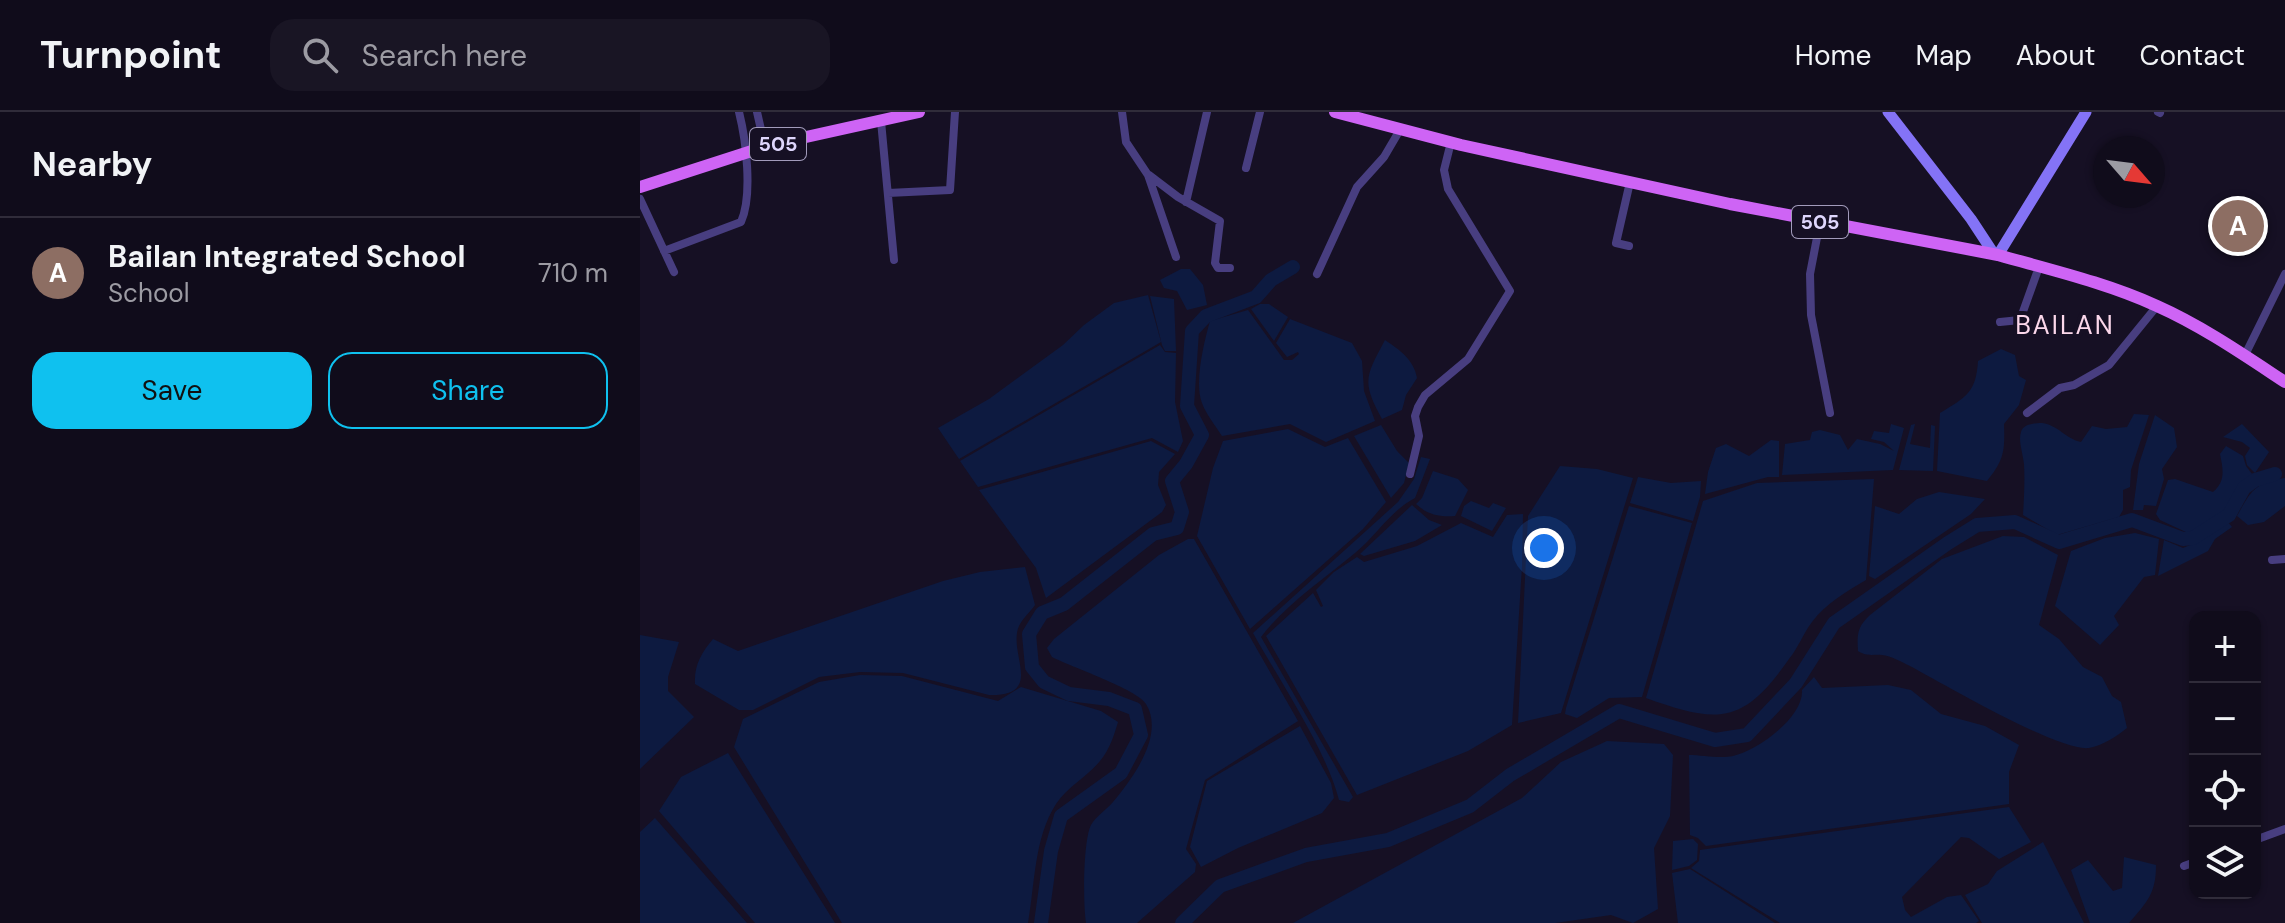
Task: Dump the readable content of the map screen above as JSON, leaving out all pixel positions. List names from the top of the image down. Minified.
{"streets":{"main road":["505"]},"districts":["BAILAN"],"north":"bottom right","page":{"header":"Turnpoint","search":"Search here","nav":["Home","Map","About","Contact"],"heading":"Nearby","pins":"A","list":[{"mark":"A","name":"Bailan Integrated School","note":"School","value":"710 m"}],"buttons":["Save","Share"],"map_buttons":["+","−"]}}
